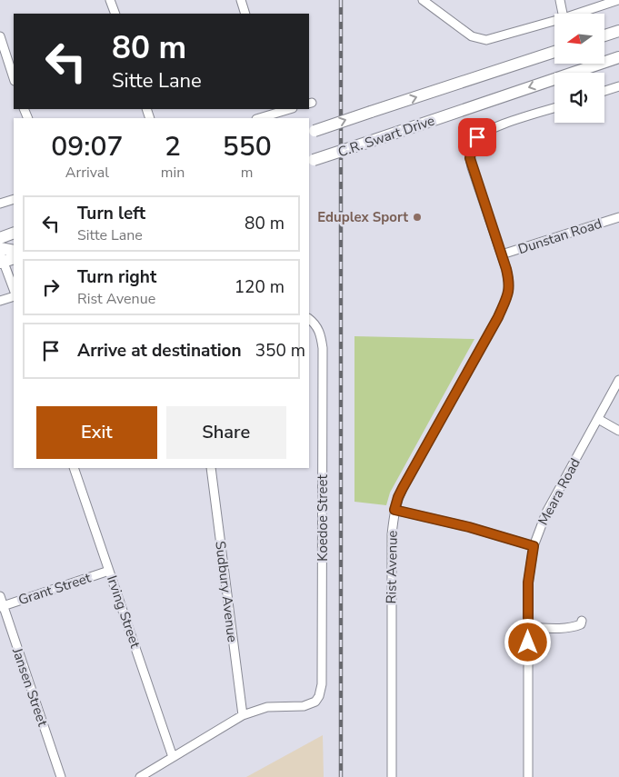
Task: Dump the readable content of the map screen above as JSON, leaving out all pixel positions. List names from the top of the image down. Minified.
{"streets":{"main road":["C.R. Swart Drive"],"street":["Dunstan Road","Meara Road","Koedoe Street","Rist Avenue","Grant Street","Sudbury Avenue","Irving Street","Jansen Street"]},"crossings":[["Dunstan Road","Rist Avenue"],["Koedoe Street","Sudbury Avenue"],["Grant Street","Irving Street"],["Grant Street","Jansen Street"]],"places":["Eduplex Sport"],"north":"left","page":{"turn":["80 m","Sitte Lane"],"eta":["09:07","Arrival","2","min","550","m"],"list":[{"name":"Turn left","note":"Sitte Lane","value":"80 m"},{"name":"Turn right","note":"Rist Avenue","value":"120 m"},{"name":"Arrive at destination","value":"350 m"}],"buttons":["Exit","Share"]}}
